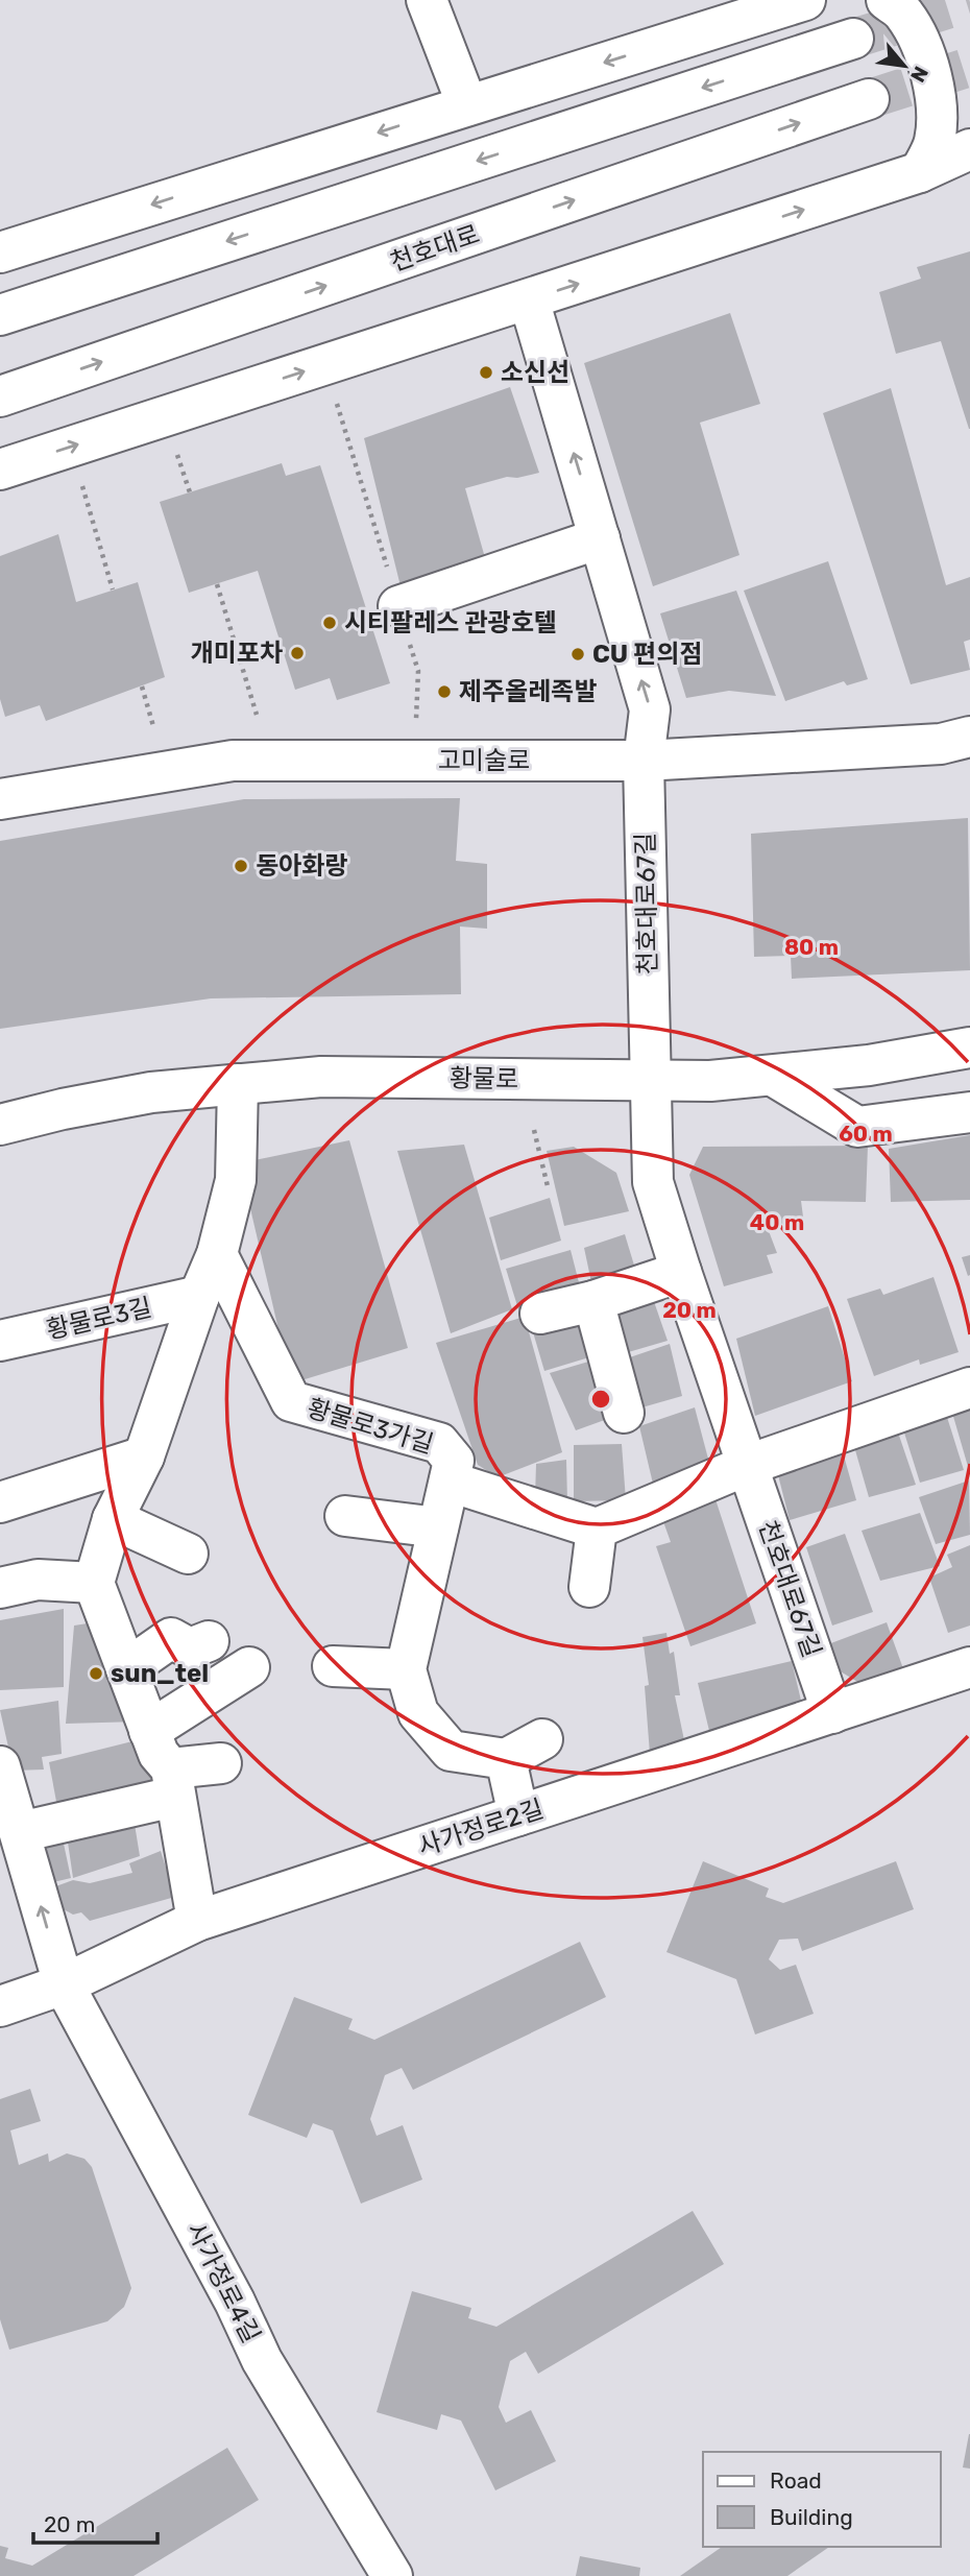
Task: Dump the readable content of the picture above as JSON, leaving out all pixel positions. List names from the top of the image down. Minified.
{"streets":{"street":["천호대로","고미술로","천호대로67길","황물로","황물로3길","황물로3가길","사가정로2길","사가정로4길"]},"crossings":[["고미술로","천호대로67길"],["천호대로67길","황물로"],["천호대로67길","사가정로2길"],["황물로","황물로3길"],["황물로3길","황물로3가길"],["사가정로2길","사가정로4길"]],"places":["소신선","시티팔레스 관광호텔","개미포차","CU 편의점","제주올레족발","동아화랑","sun_tel"],"legend":["Road","Building"],"scale_bar":"20 m","north":"bottom right","rings":["80 m","60 m","40 m","20 m"]}
